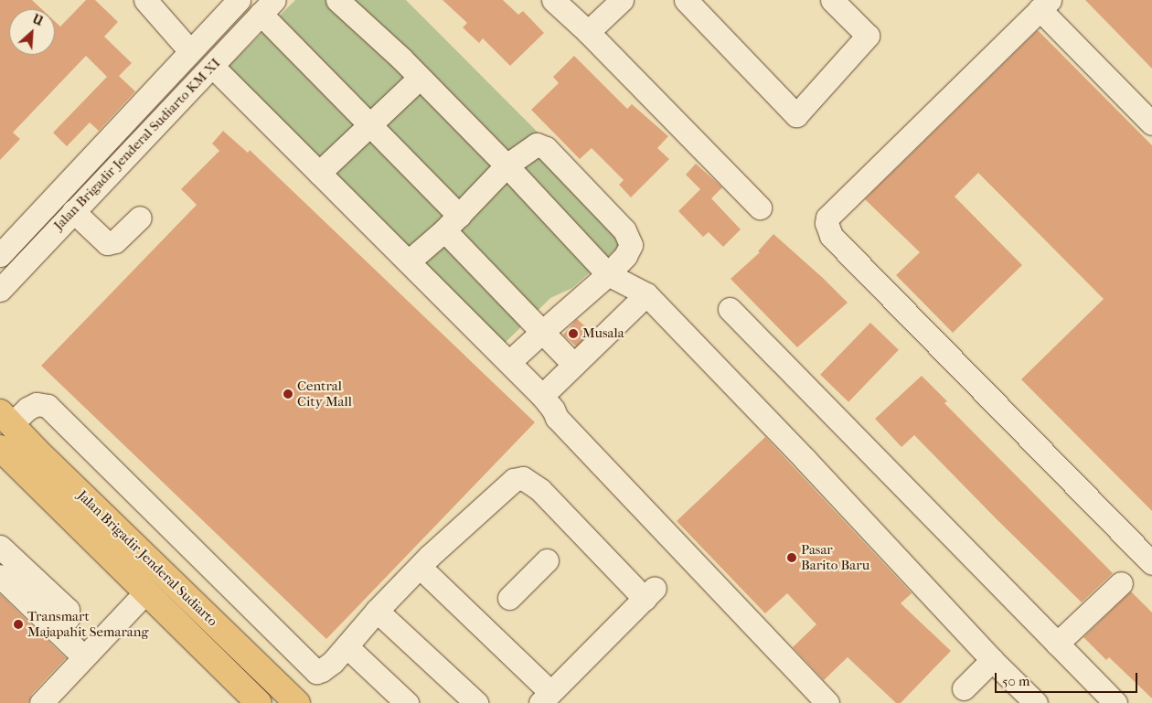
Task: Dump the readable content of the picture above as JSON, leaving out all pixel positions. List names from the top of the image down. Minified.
{"streets":{"main road":["Jalan Brigadir Jenderal Sudiarto"],"lane":["Jalan Brigadir Jenderal Sudiarto KM XI"]},"places":["Musala","Central City Mall","Pasar Barito Baru","Transmart Majapahit Semarang"],"scale_bar":"50 m","north":"top right"}
